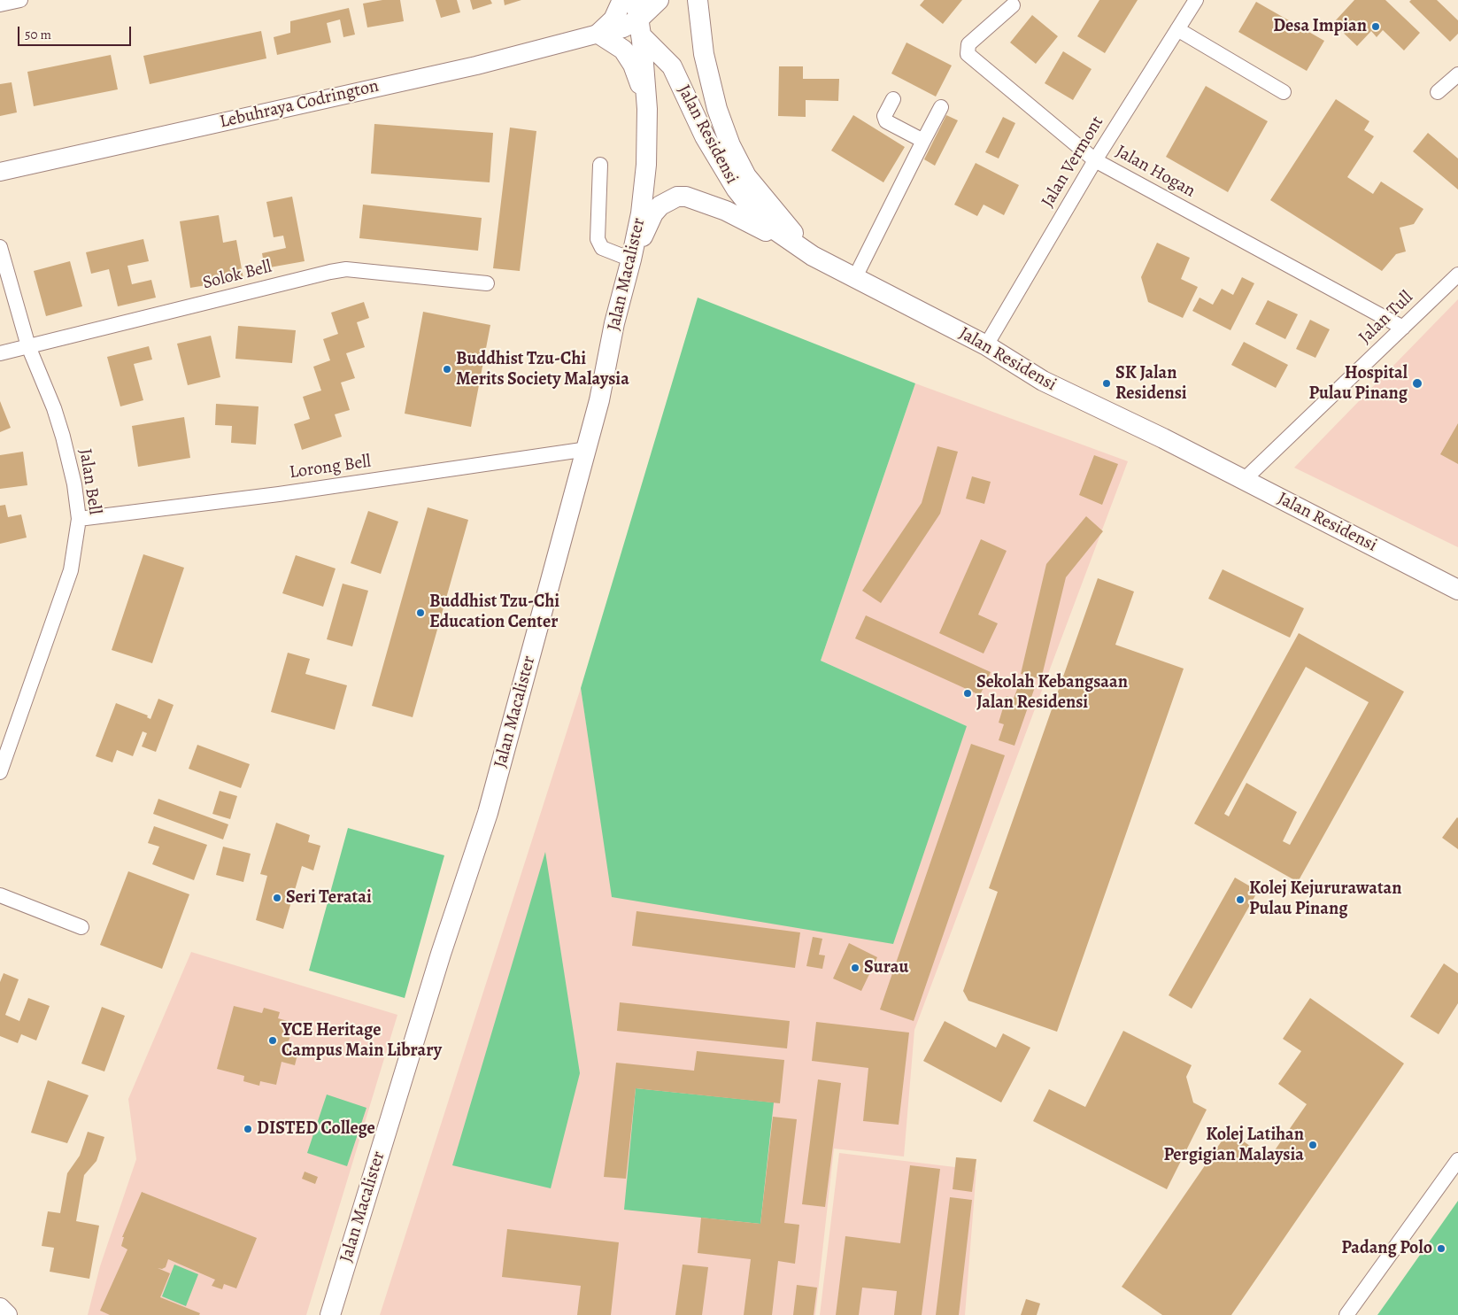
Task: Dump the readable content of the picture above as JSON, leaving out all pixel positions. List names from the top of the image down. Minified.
{"streets":{"main road":["Lebuhraya Codrington","Jalan Residensi","Jalan Macalister"],"street":["Jalan Vermont","Jalan Hogan","Solok Bell","Jalan Tull","Lorong Bell","Jalan Bell"]},"crossings":[["Lebuhraya Codrington","Jalan Residensi"],["Lebuhraya Codrington","Jalan Macalister"],["Jalan Residensi","Jalan Vermont"],["Jalan Residensi","Jalan Macalister"],["Jalan Residensi","Jalan Tull"],["Jalan Vermont","Jalan Hogan"],["Jalan Hogan","Jalan Tull"],["Jalan Macalister","Lorong Bell"],["Solok Bell","Jalan Bell"],["Lorong Bell","Jalan Bell"]],"places":["Desa Impian","Buddhist Tzu-Chi Merits Society Malaysia","SK Jalan Residensi","Hospital Pulau Pinang","Buddhist Tzu-Chi Education Center","Sekolah Kebangsaan Jalan Residensi","Seri Teratai","Kolej Kejururawatan Pulau Pinang","Surau","YCE Heritage Campus Main Library","DISTED College","Kolej Latihan Pergigian Malaysia","Padang Polo"],"scale_bar":"50 m"}
